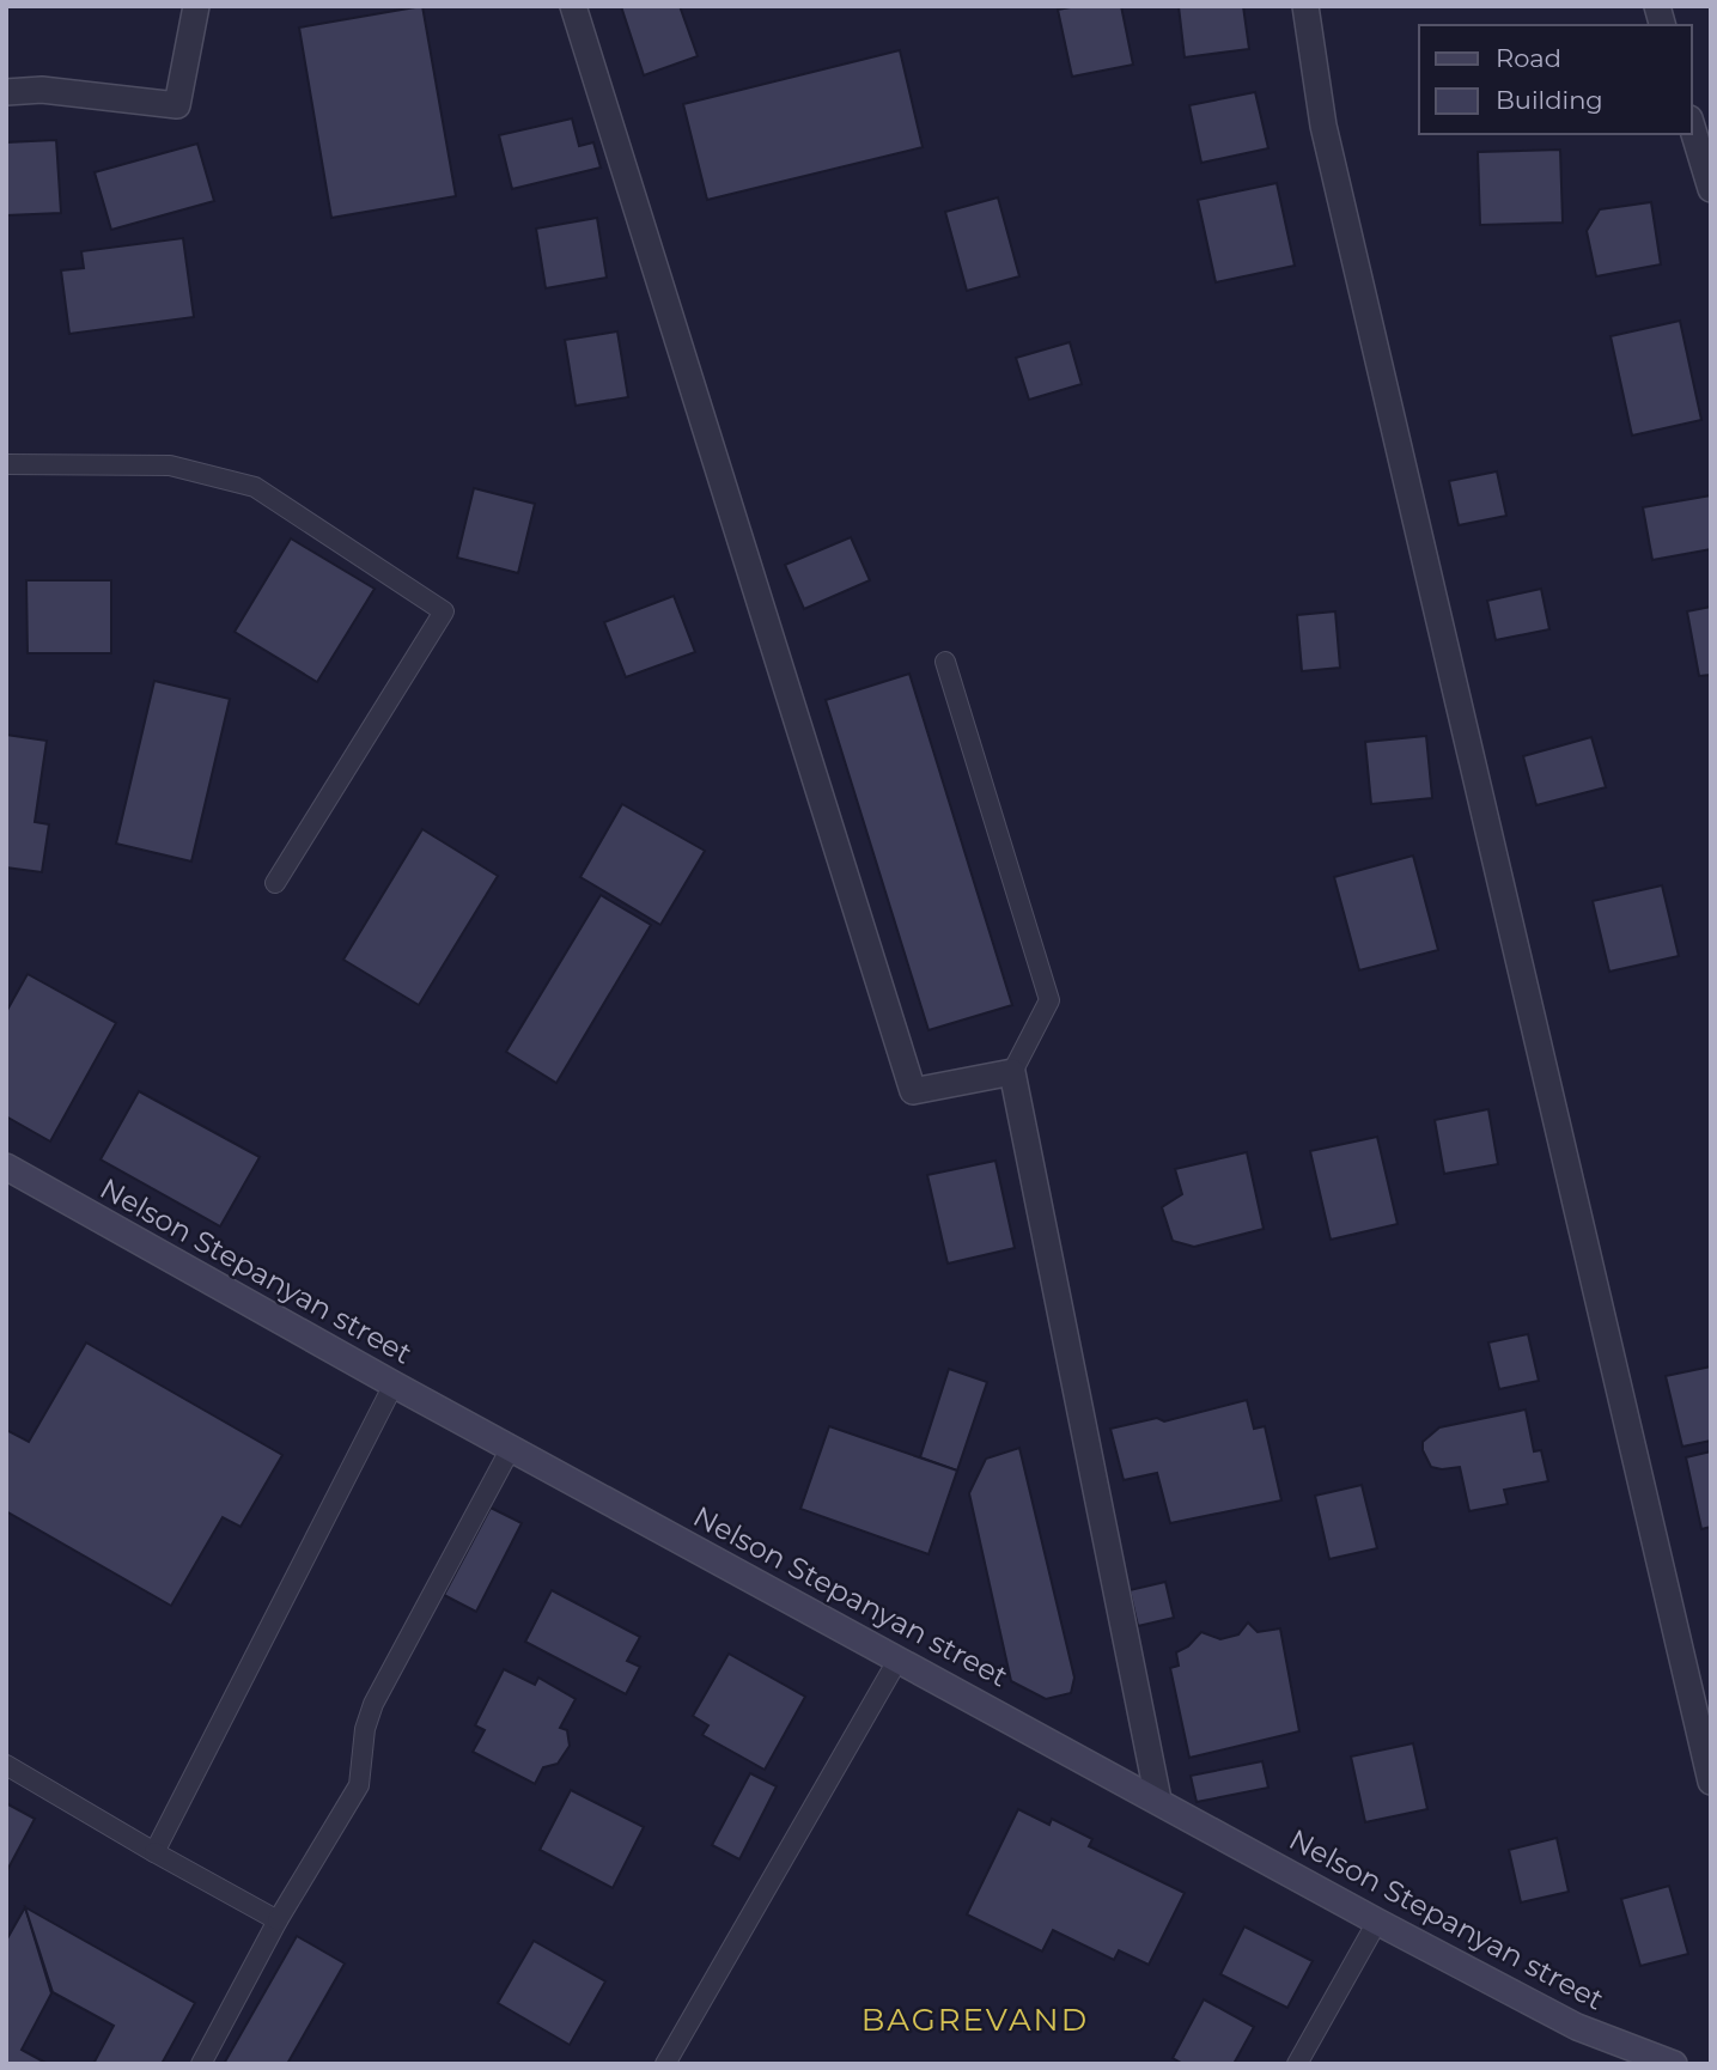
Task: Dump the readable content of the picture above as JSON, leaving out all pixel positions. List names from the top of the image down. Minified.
{"streets":{"street":["Nelson Stepanyan street"]},"districts":["BAGREVAND"],"legend":["Road","Building"]}
